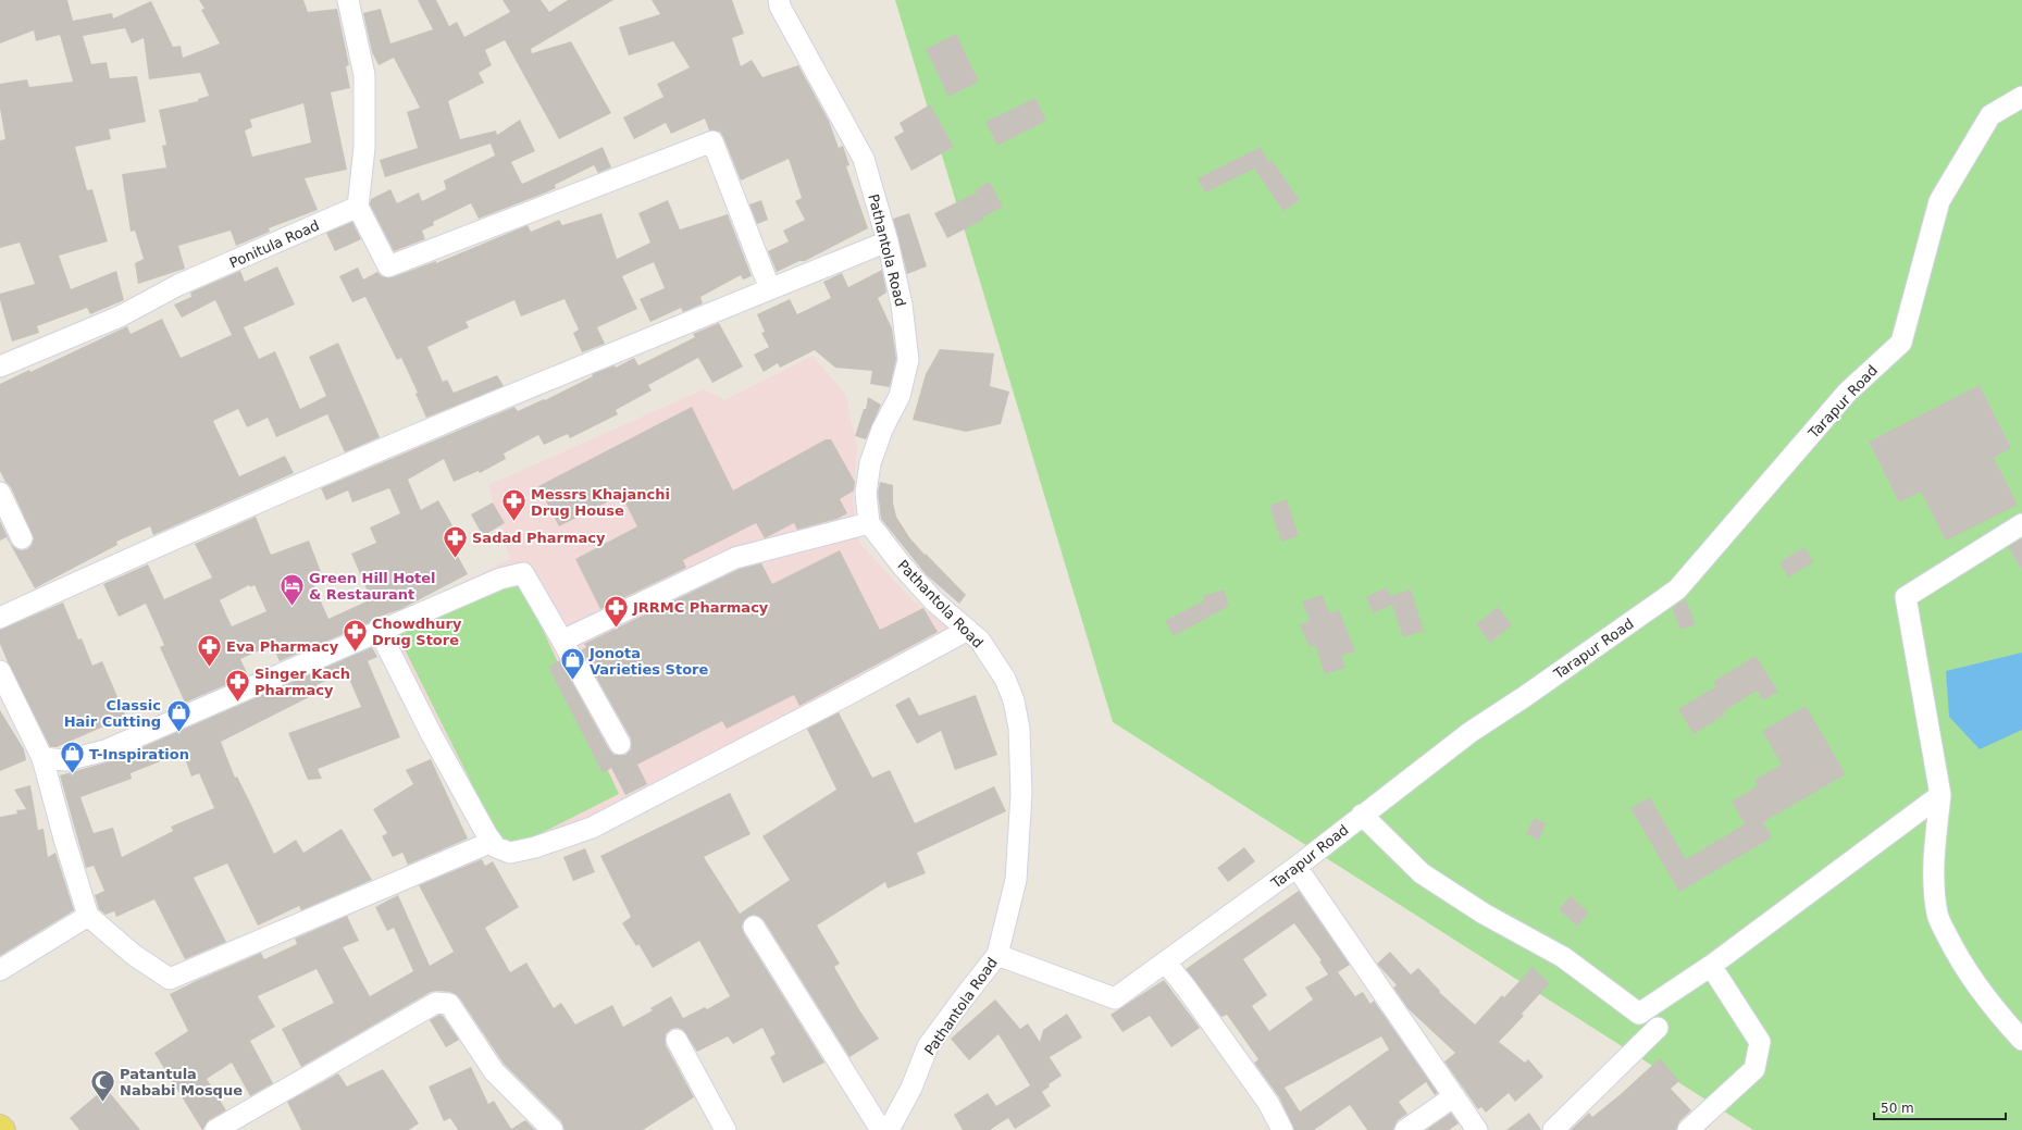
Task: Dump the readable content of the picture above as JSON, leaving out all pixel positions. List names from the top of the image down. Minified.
{"streets":{"street":["Ponitula Road","Pathantola Road","Tarapur Road"]},"crossings":[["Pathantola Road","Tarapur Road"]],"places":{"pharmacy":["Messrs Khajanchi Drug House","Sadad Pharmacy","JRRMC Pharmacy","Chowdhury Drug Store","Eva Pharmacy","Singer Kach Pharmacy"],"hotel":["Green Hill Hotel & Restaurant"],"shop":["Jonota Varieties Store","Classic Hair Cutting","T-Inspiration"],"mosque":["Patantula Nababi Mosque"]},"scale_bar":"50 m"}
